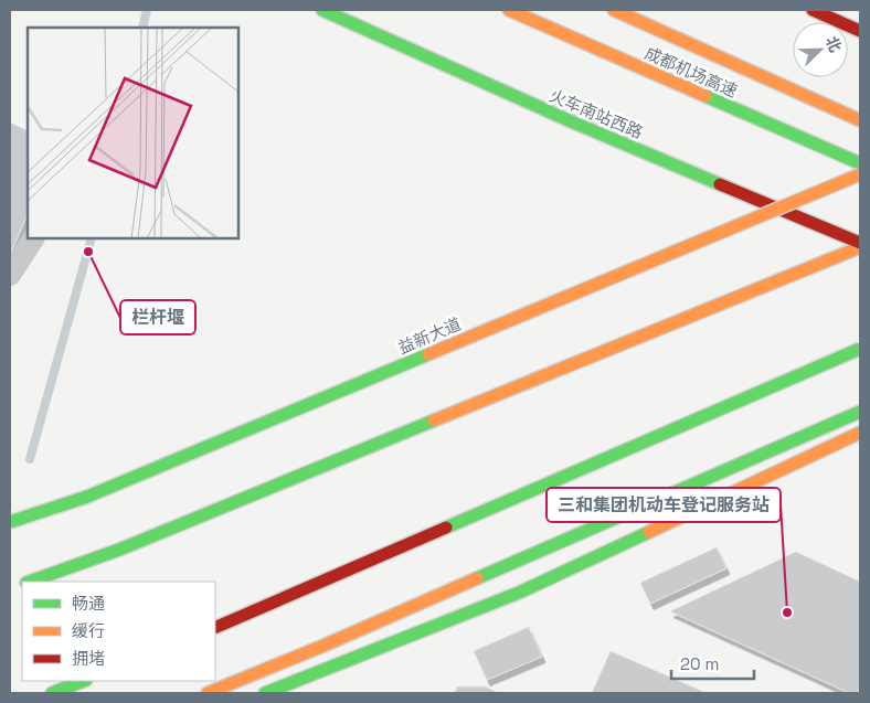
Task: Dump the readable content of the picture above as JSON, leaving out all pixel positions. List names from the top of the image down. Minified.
{"streets":{"main road":["成都机场高速","火车南站西路","益新大道"]},"places":["栏杆堰","三和集团机动车登记服务站"],"legend":["畅通","缓行","拥堵"],"scale_bar":"20 m","north":"top right"}
